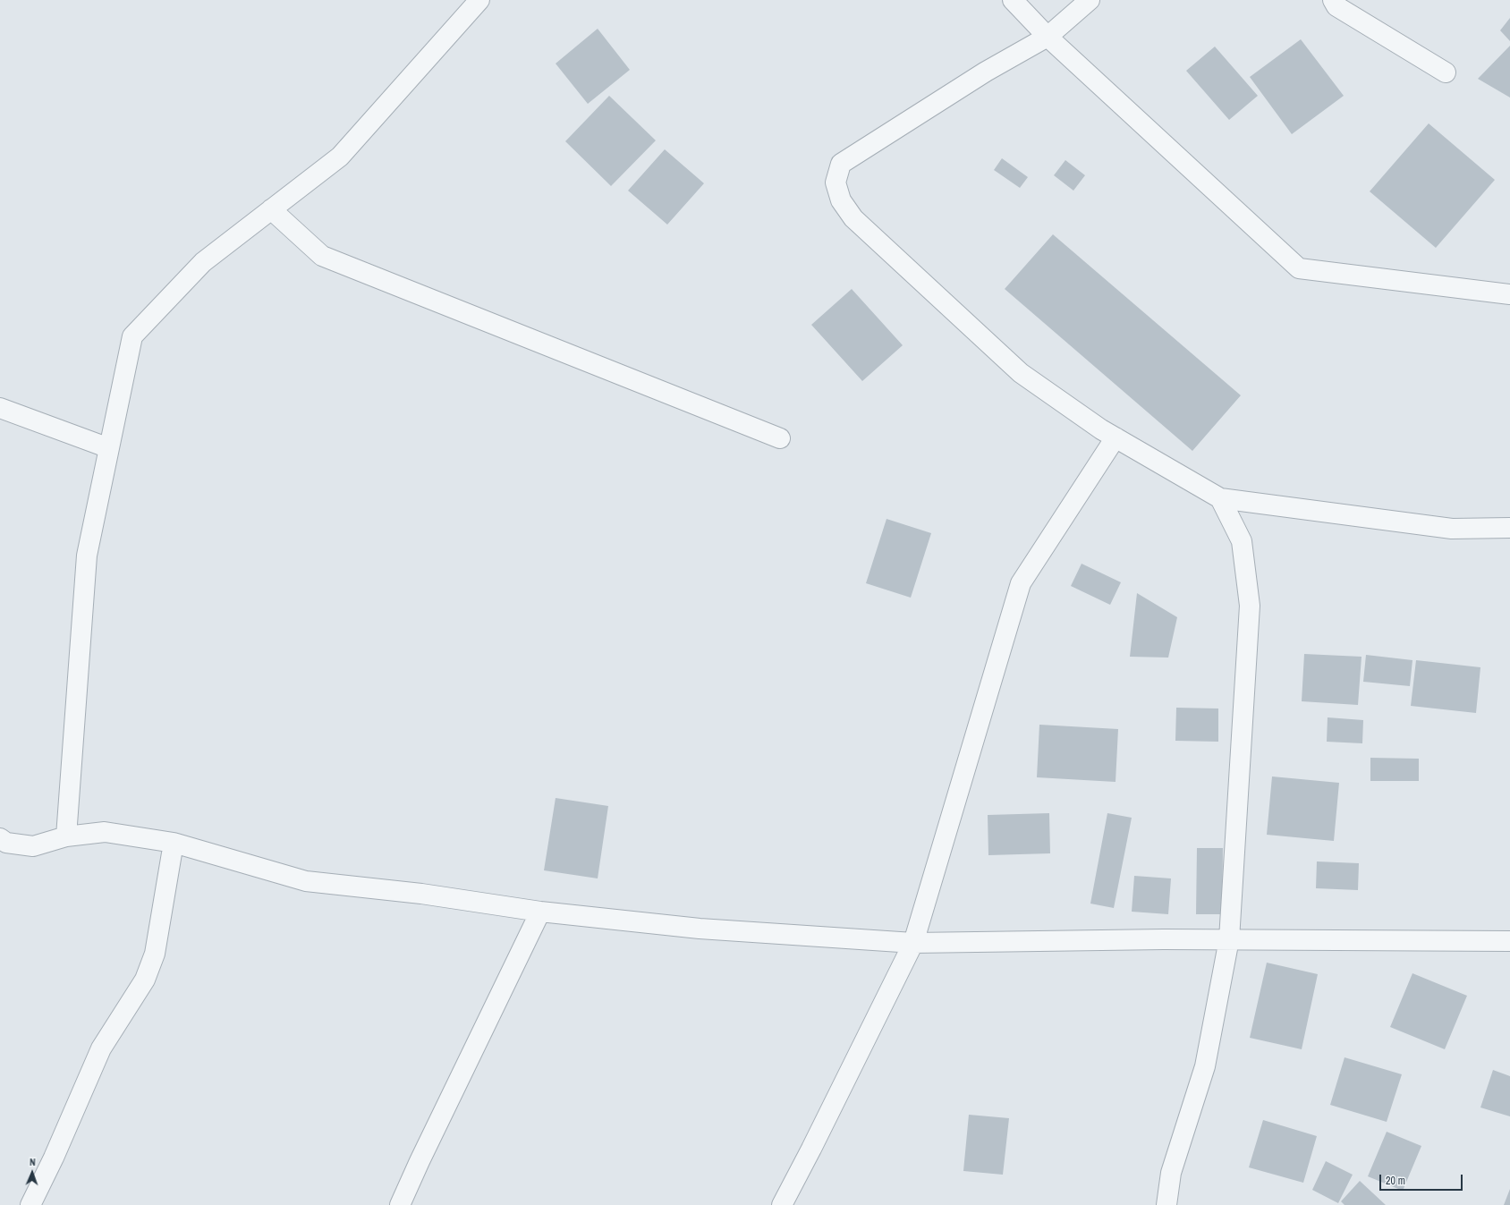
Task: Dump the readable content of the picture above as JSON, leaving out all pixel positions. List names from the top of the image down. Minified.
{"scale_bar":"20 m","north":"top"}
